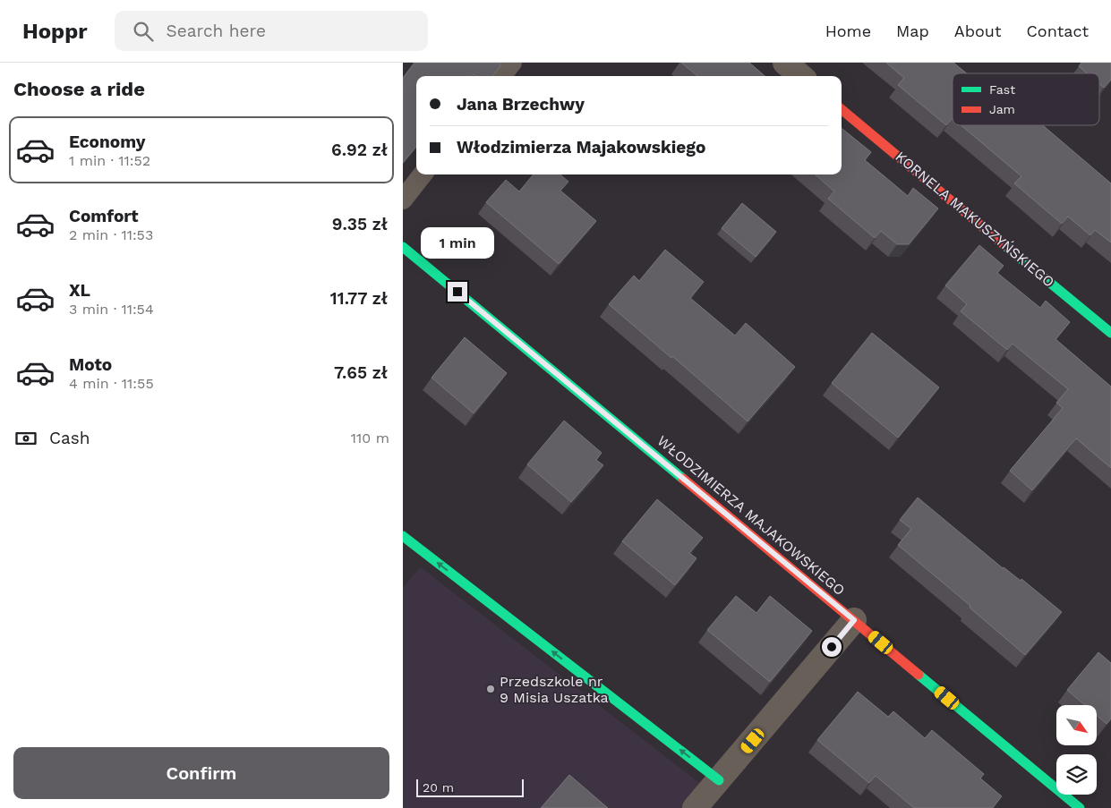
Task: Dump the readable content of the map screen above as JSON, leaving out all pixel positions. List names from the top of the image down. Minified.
{"streets":{"street":["KORNELA MAKUSZYŃSKIEGO","WŁODZIMIERZA MAJAKOWSKIEGO"]},"places":["Przedszkole nr 9 Misia Uszatka"],"legend":["Fast","Jam"],"scale_bar":"20 m","north":"bottom right","page":{"header":"Hoppr","search":"Search here","nav":["Home","Map","About","Contact"],"heading":"Choose a ride","banner":["Jana Brzechwy","Włodzimierza Majakowskiego"],"list":[{"name":"Economy","note":"1 min · 11:52","value":"6.92 zł"},{"name":"Comfort","note":"2 min · 11:53","value":"9.35 zł"},{"name":"XL","note":"3 min · 11:54","value":"11.77 zł"},{"name":"Moto","note":"4 min · 11:55","value":"7.65 zł"}],"bubble":"1 min","pay":["Cash","110 m"],"buttons":"Confirm","scale":"20 m"}}
